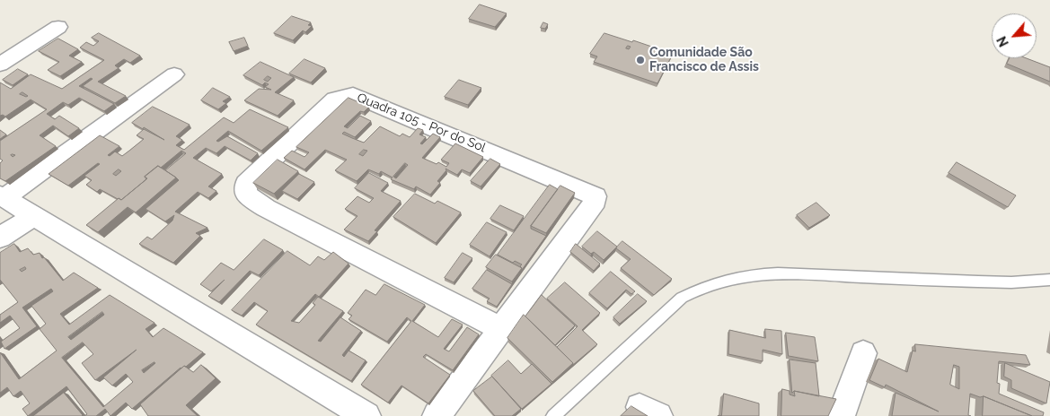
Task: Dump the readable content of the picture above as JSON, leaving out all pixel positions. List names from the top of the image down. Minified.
{"streets":{"street":["Quadra 105 - Por do Sol"]},"places":["Comunidade São Francisco de Assis"],"north":"bottom left"}
